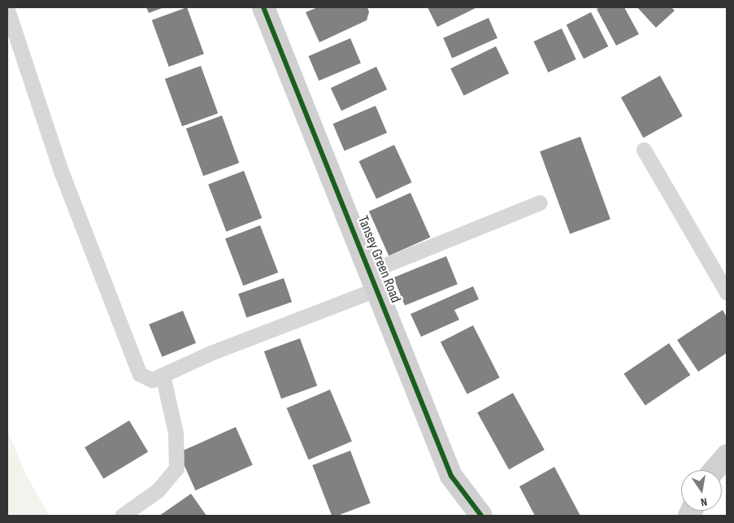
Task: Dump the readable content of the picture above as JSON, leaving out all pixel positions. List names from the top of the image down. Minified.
{"streets":{"street":["Tansey Green Road"]},"north":"bottom"}
